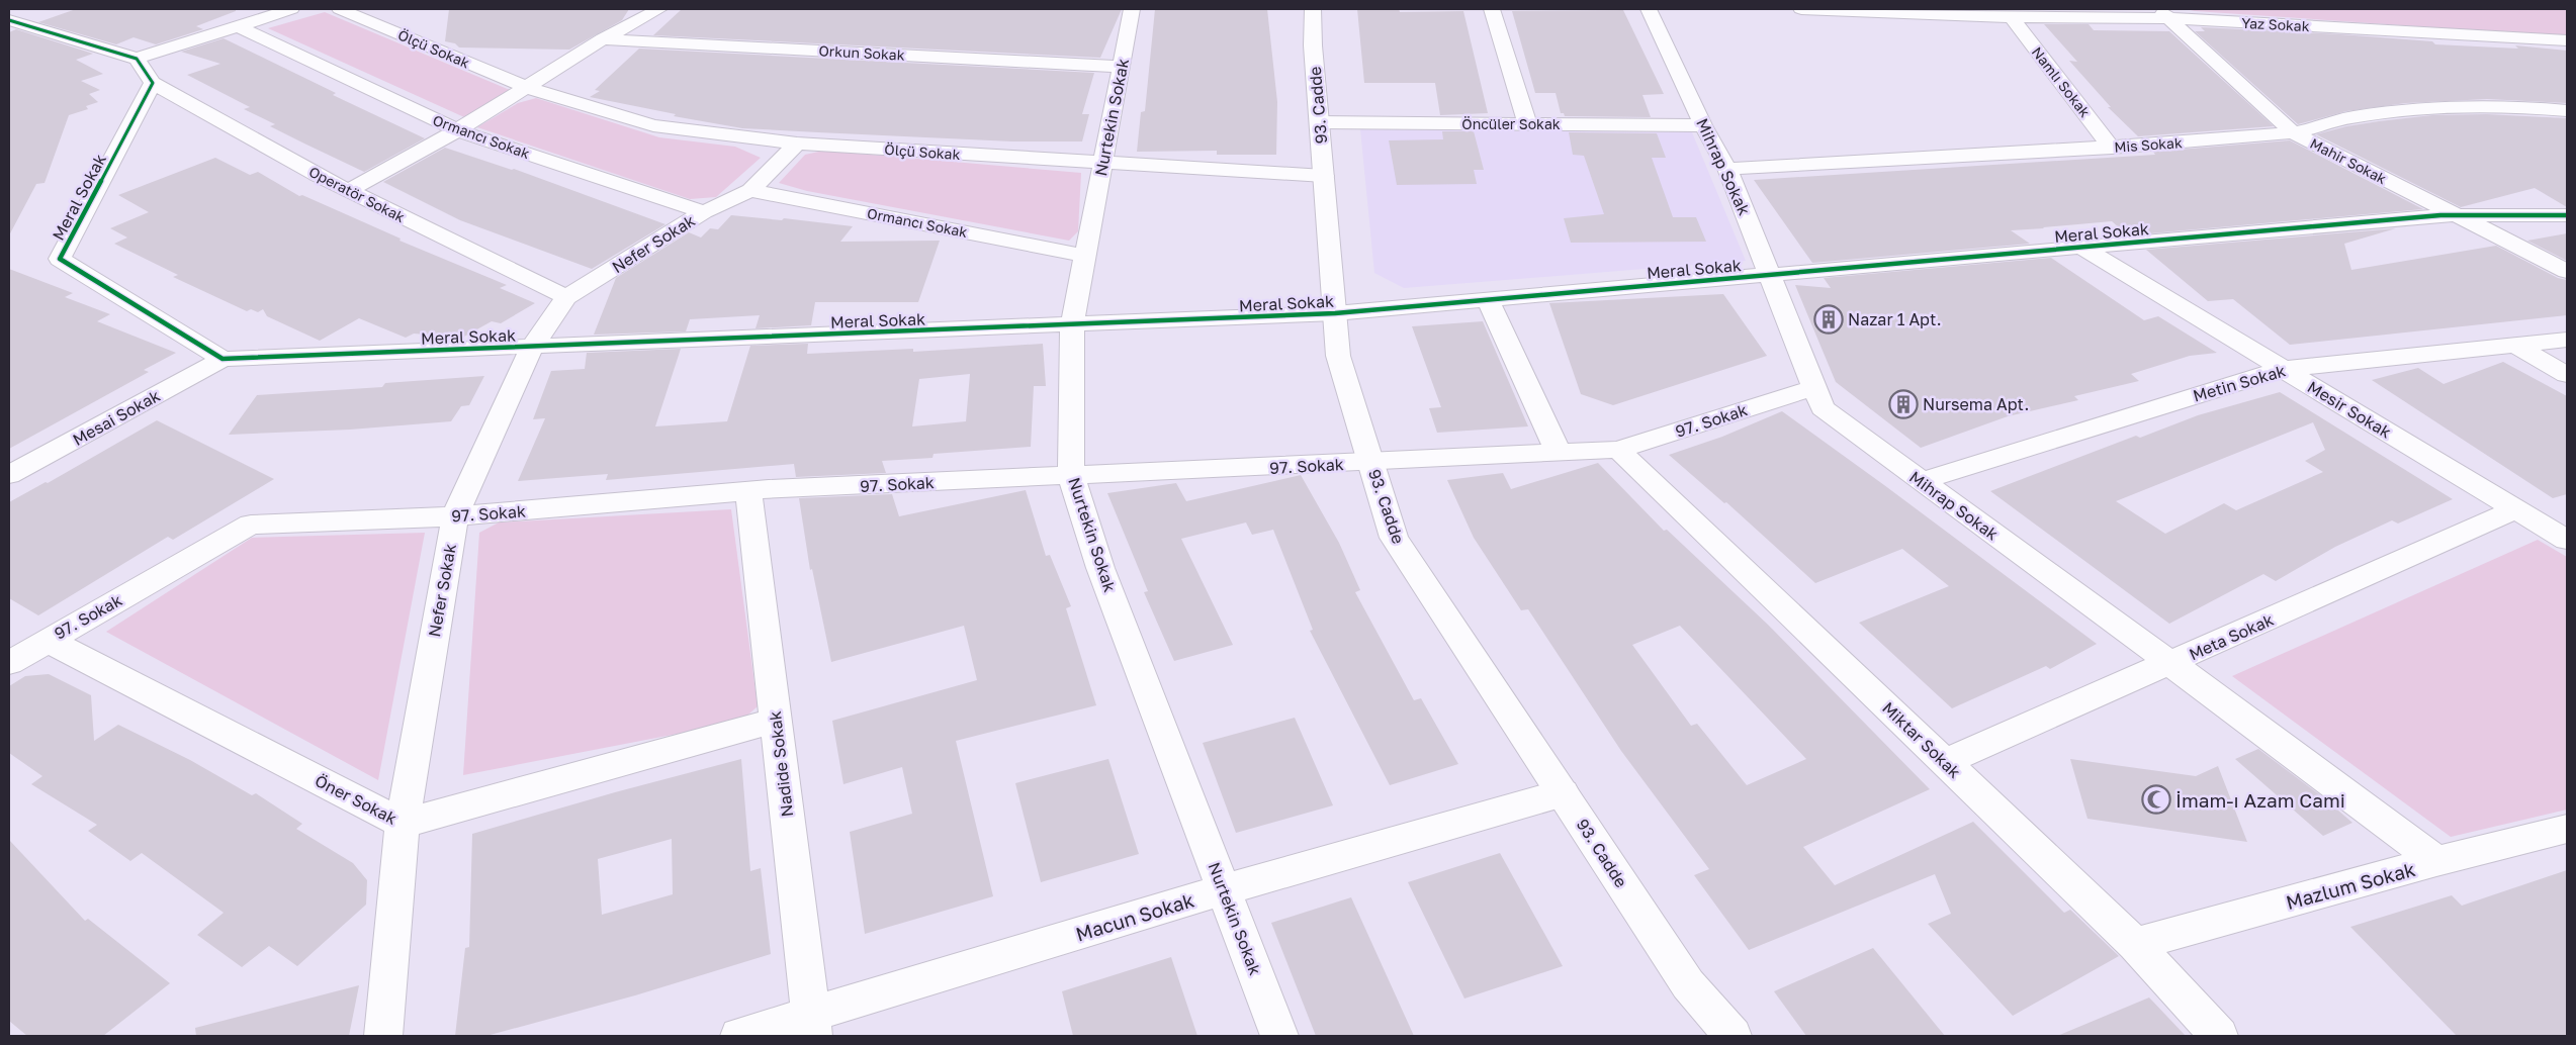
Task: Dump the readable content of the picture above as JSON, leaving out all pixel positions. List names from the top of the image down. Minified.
{"streets":{"street":["Yaz Sokak","Ölçü Sokak","Orkun Sokak","Namlı Sokak","93. Cadde","Nurtekin Sokak","Öncüler Sokak","Ormancı Sokak","Mis Sokak","Mahir Sokak","Mihrap Sokak","Operatör Sokak","Meral Sokak","Nefer Sokak","Metin Sokak","Mesir Sokak","Mesai Sokak","97. Sokak","Meta Sokak","Miktar Sokak","Nadide Sokak","Öner Sokak","Mazlum Sokak","Macun Sokak"]},"crossings":[["Yaz Sokak","Namlı Sokak"],["Yaz Sokak","Mahir Sokak"],["Ölçü Sokak","93. Cadde"],["Ölçü Sokak","Nurtekin Sokak"],["Ölçü Sokak","Nefer Sokak"],["Orkun Sokak","Nurtekin Sokak"],["Namlı Sokak","Mis Sokak"],["93. Cadde","Öncüler Sokak"],["93. Cadde","Meral Sokak"],["93. Cadde","97. Sokak"],["93. Cadde","Macun Sokak"],["Nurtekin Sokak","Ormancı Sokak"],["Nurtekin Sokak","Meral Sokak"],["Nurtekin Sokak","97. Sokak"],["Nurtekin Sokak","Macun Sokak"],["Öncüler Sokak","Mihrap Sokak"],["Ormancı Sokak","Nefer Sokak"],["Mis Sokak","Mahir Sokak"],["Mis Sokak","Mihrap Sokak"],["Mahir Sokak","Meral Sokak"],["Mihrap Sokak","Meral Sokak"],["Mihrap Sokak","Metin Sokak"],["Mihrap Sokak","97. Sokak"],["Mihrap Sokak","Meta Sokak"],["Mihrap Sokak","Mazlum Sokak"],["Operatör Sokak","Meral Sokak"],["Operatör Sokak","Nefer Sokak"],["Meral Sokak","Nefer Sokak"],["Meral Sokak","Mesir Sokak"],["Meral Sokak","Mesai Sokak"],["Nefer Sokak","97. Sokak"],["Nefer Sokak","Öner Sokak"],["Metin Sokak","Mesir Sokak"],["Mesir Sokak","Meta Sokak"],["97. Sokak","Miktar Sokak"],["97. Sokak","Nadide Sokak"],["97. Sokak","Öner Sokak"],["Meta Sokak","Miktar Sokak"],["Miktar Sokak","Mazlum Sokak"],["Nadide Sokak","Öner Sokak"],["Nadide Sokak","Macun Sokak"]],"places":{"building":["Nazar 1 Apt.","Nursema Apt."],"mosque":["İmam-ı Azam Cami"]}}
